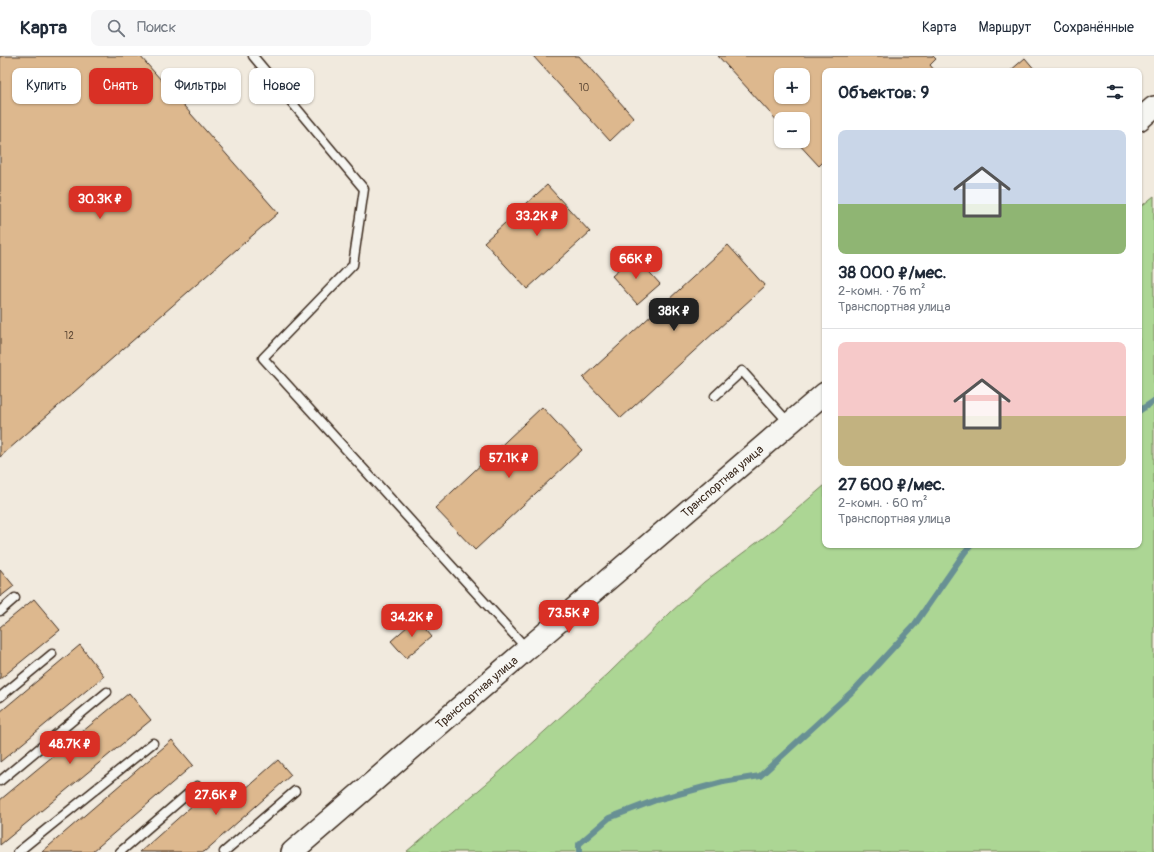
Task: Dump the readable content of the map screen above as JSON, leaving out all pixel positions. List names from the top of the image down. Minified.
{"streets":{"street":["Транспортная улица"]},"house_numbers":["10","12"],"page":{"header":"Карта","search":"Поиск","nav":["Карта","Маршрут","Сохранённые"],"map_buttons":["+","−"],"chip":["Купить","Снять","Фильтры","Новое"],"heading":"Объектов: 9","list":[{"name":"38 000 ₽/мес.","note":"2-комн. · 76 m² · Транспортная улица"},{"name":"27 600 ₽/мес.","note":"2-комн. · 60 m² · Транспортная улица"}],"price":["30.3K ₽","33.2K ₽","66K ₽","38K ₽","57.1K ₽","73.5K ₽","34.2K ₽","48.7K ₽","27.6K ₽"]}}
